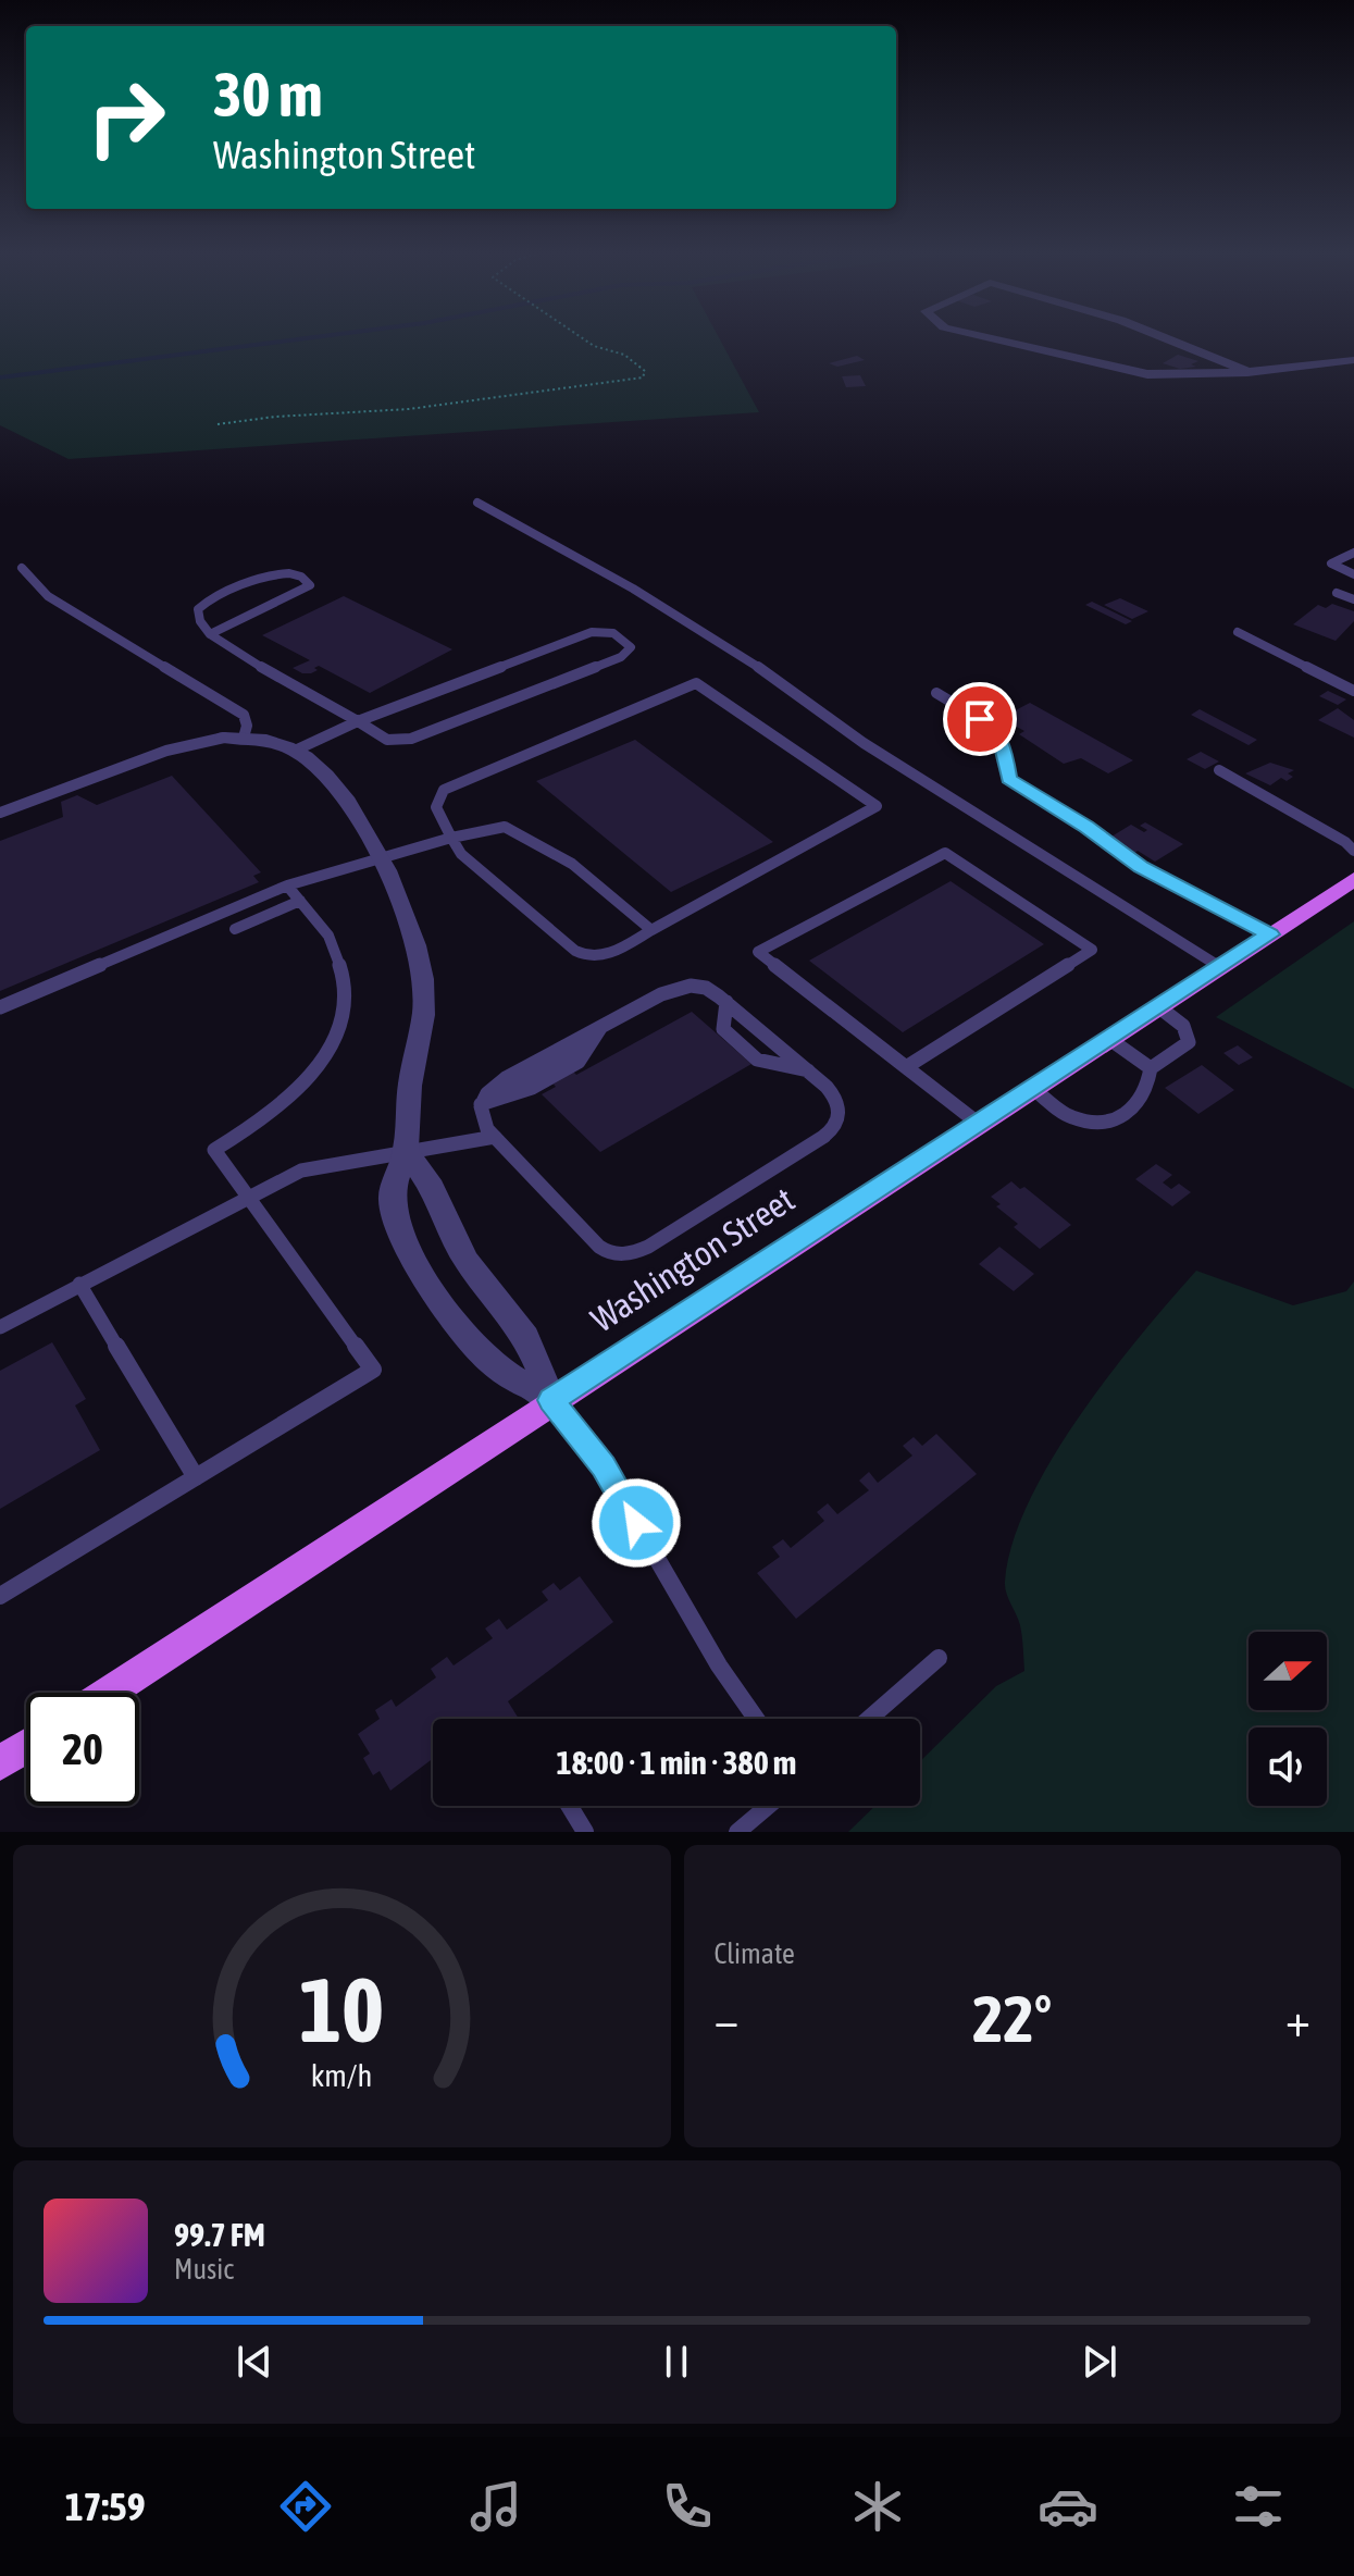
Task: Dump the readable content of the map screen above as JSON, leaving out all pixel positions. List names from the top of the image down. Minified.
{"streets":{"main road":["Washington Street"]},"north":"right","page":{"turn":["30 m","Washington Street"],"limit":"20","trip":"18:00 · 1 min · 380 m","tile":"Climate","heat":["−","22°","+"],"song":["99.7 FM","Music"],"tabs":"17:59","gauge":["10","km/h"]}}
